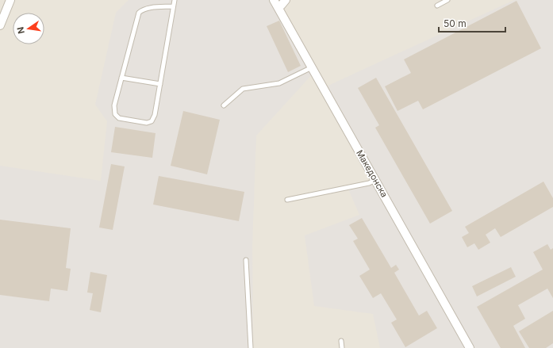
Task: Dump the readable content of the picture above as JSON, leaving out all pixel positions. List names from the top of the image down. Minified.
{"streets":{"street":["Македонска"]},"scale_bar":"50 m","north":"left"}
